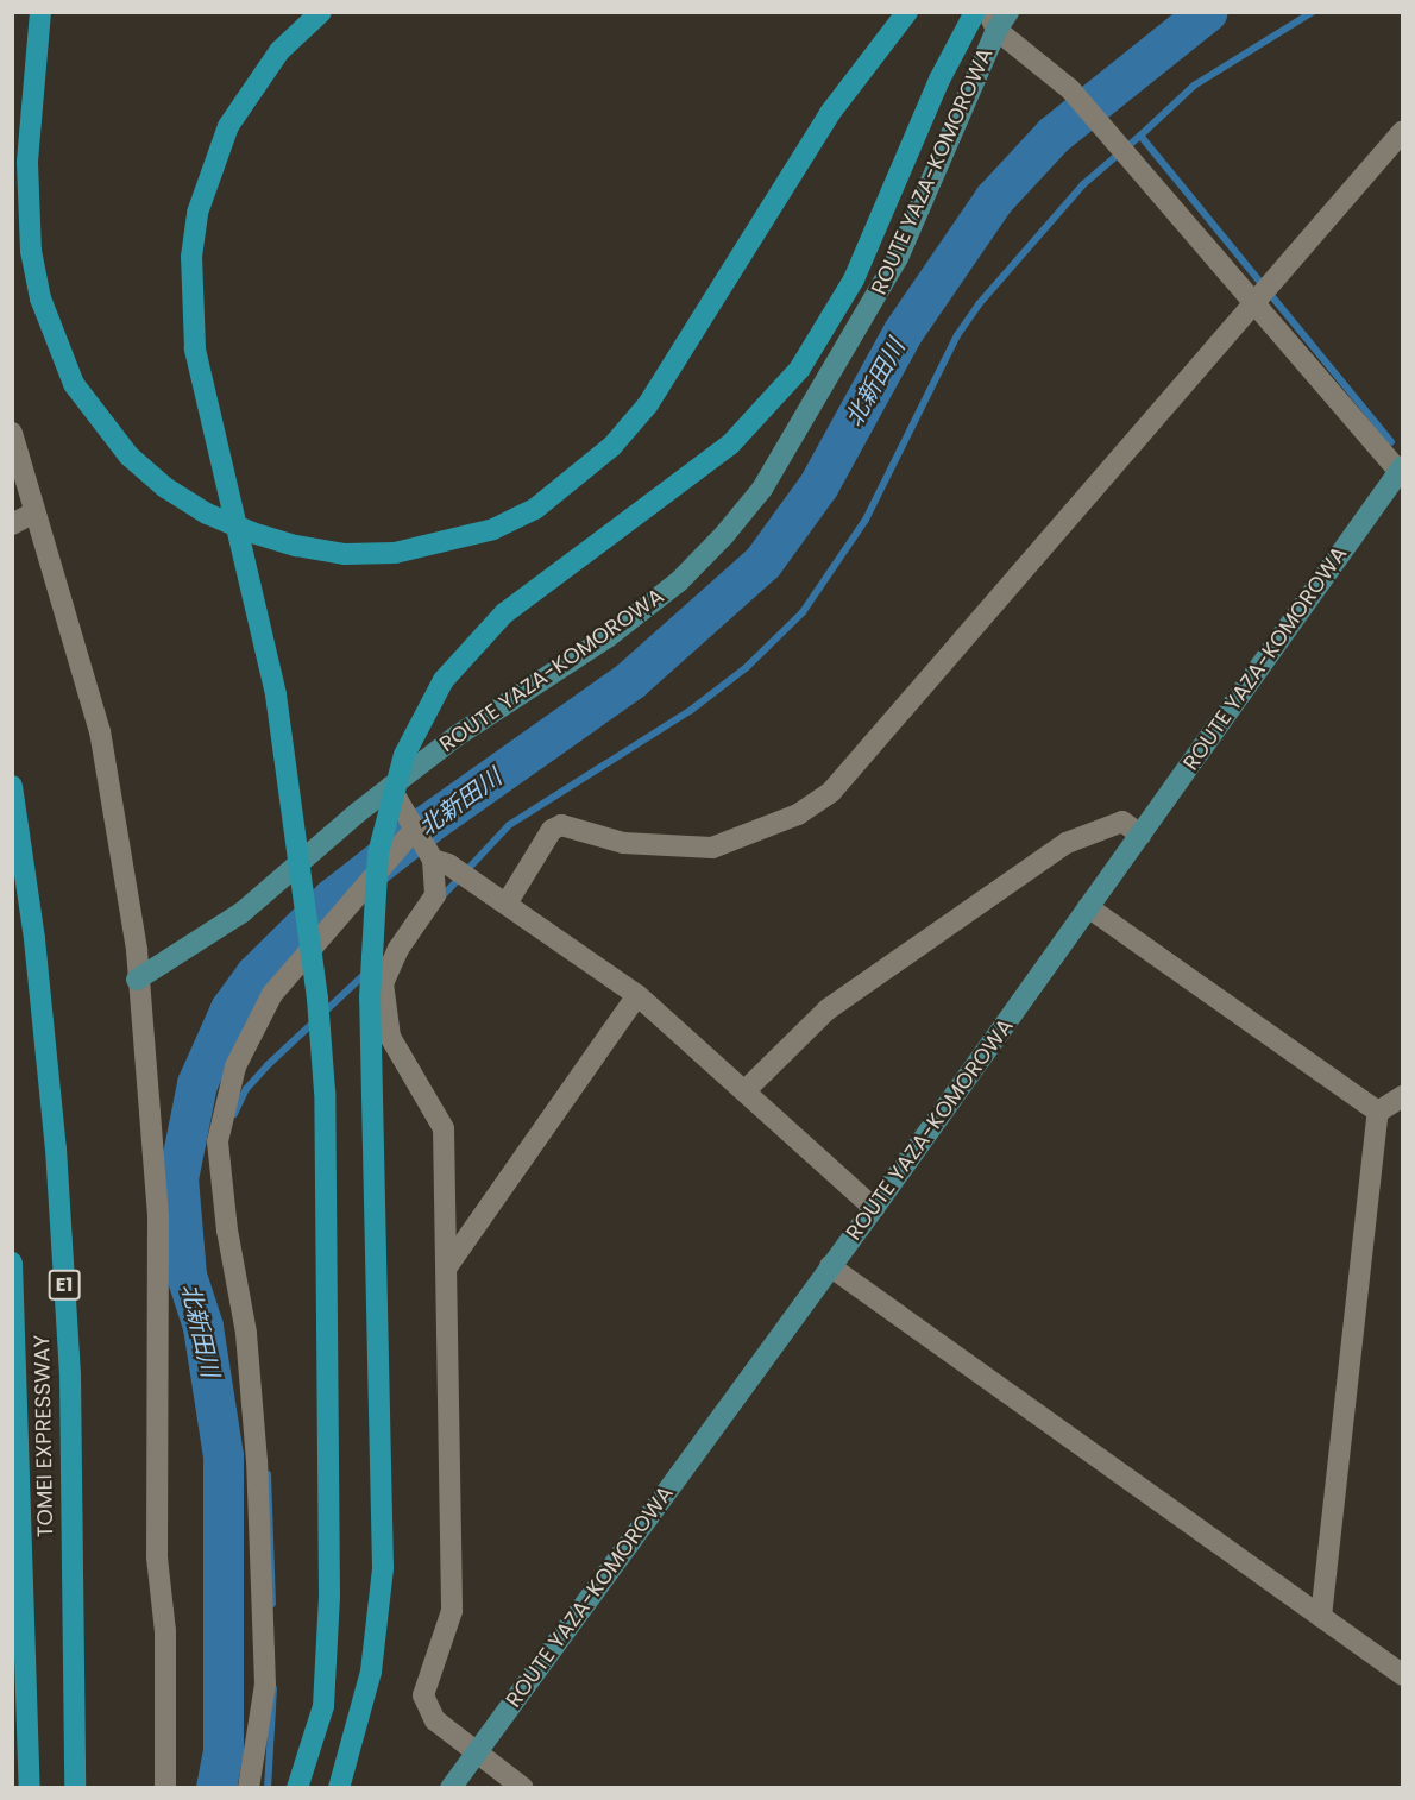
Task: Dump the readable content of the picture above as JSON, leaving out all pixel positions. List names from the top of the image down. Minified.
{"streets":{"highway":["E1","TOMEI EXPRESSWAY"],"main road":["ROUTE YAZA-KOMOROWA"]},"water":["北新田川"]}
